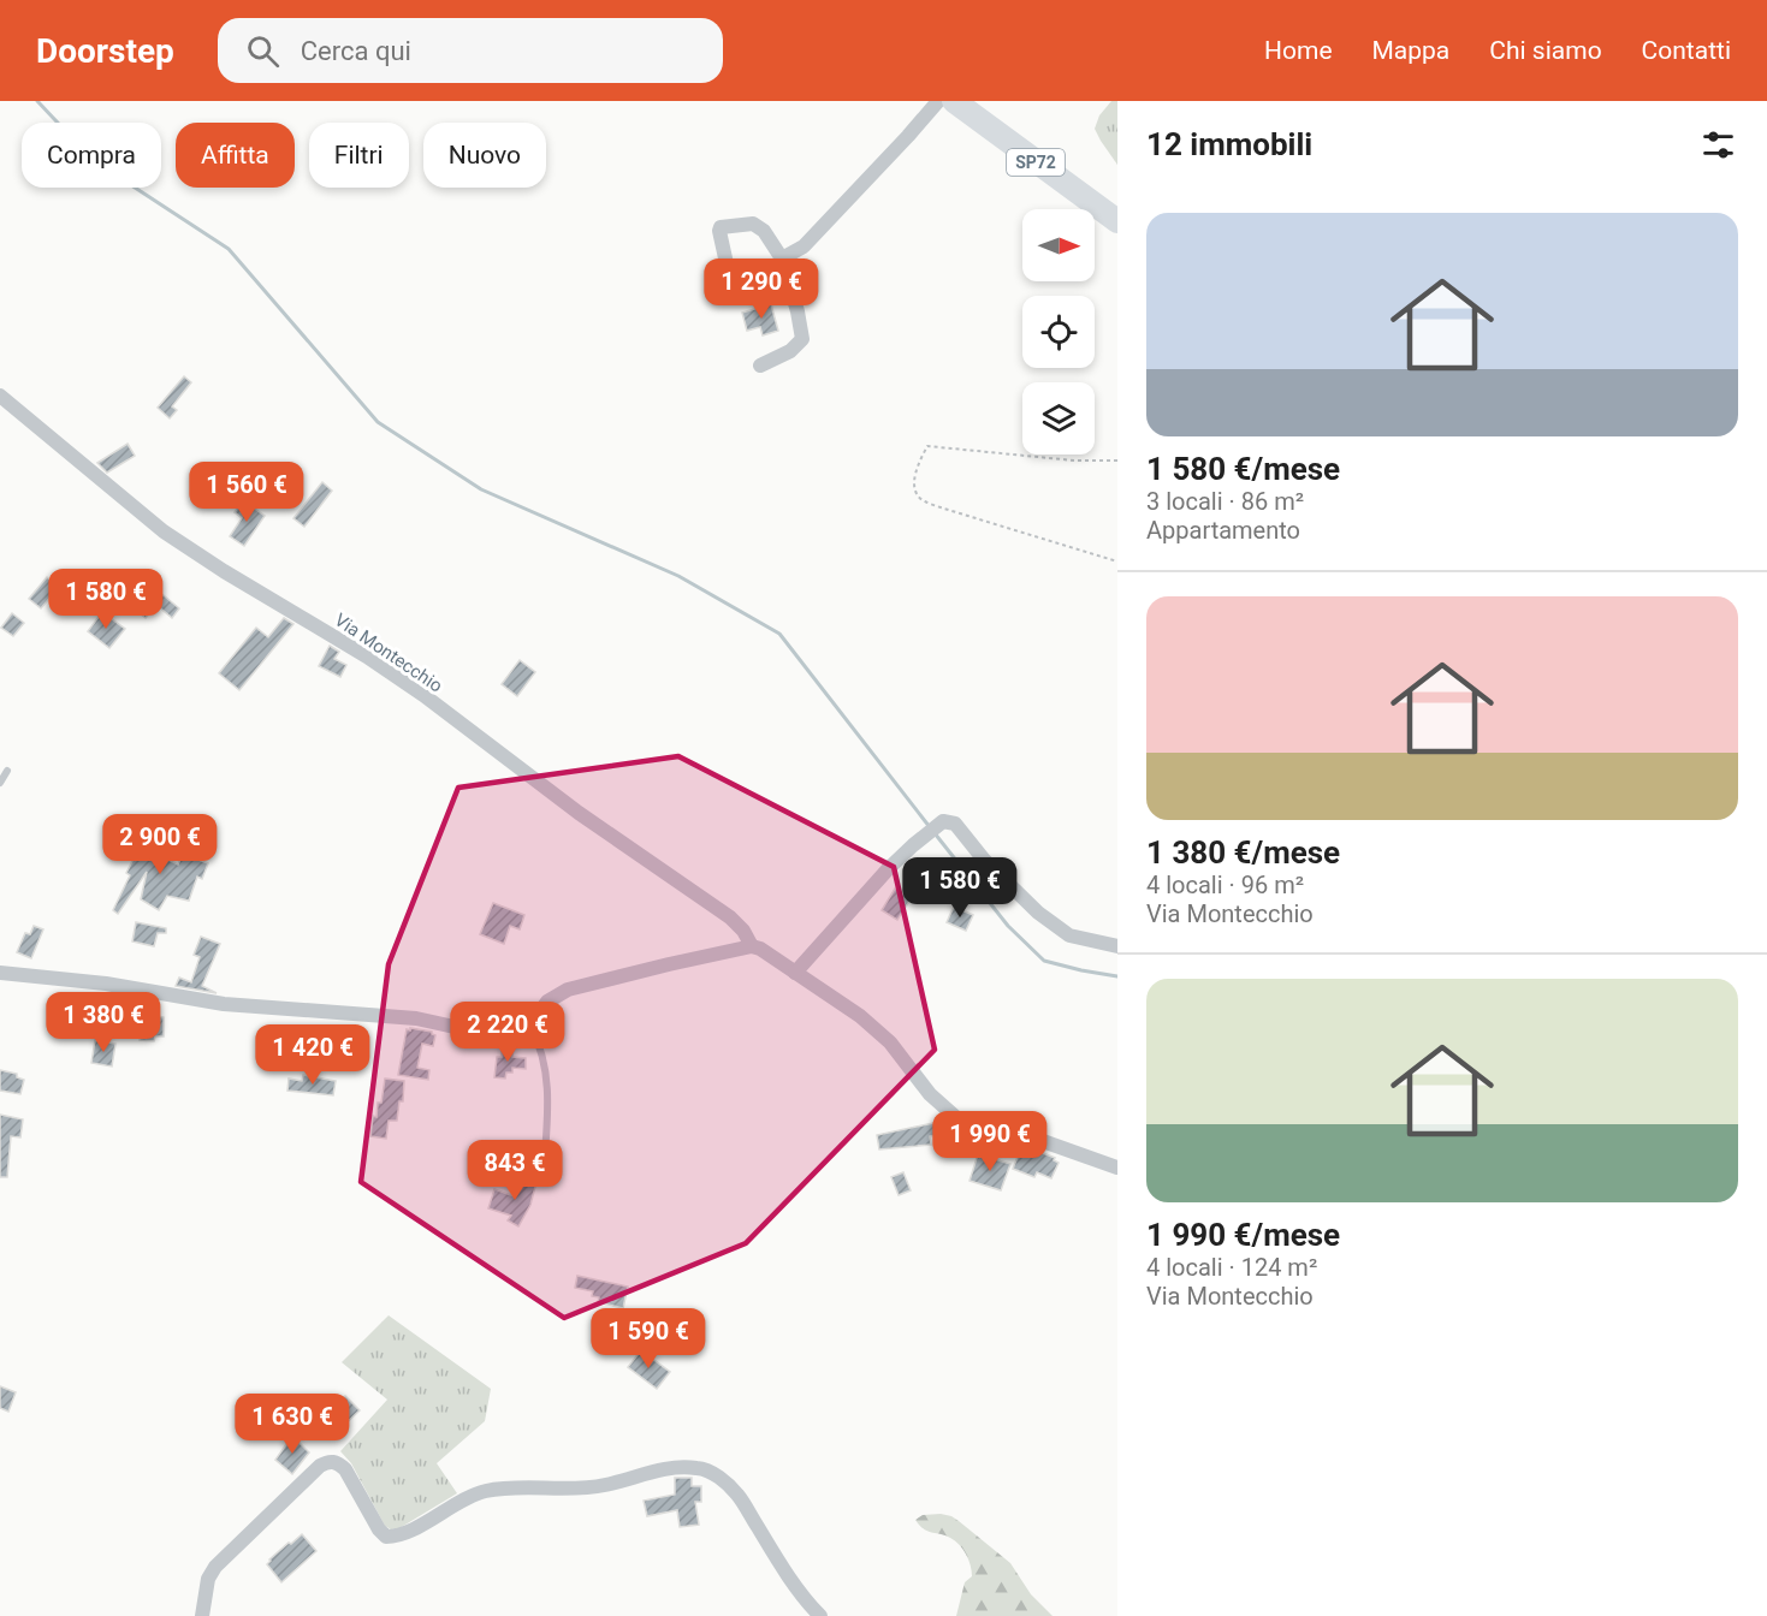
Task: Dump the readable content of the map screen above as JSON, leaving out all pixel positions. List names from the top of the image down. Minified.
{"streets":{"main road":["SP72"],"street":["Via Montecchio"]},"north":"right","page":{"header":"Doorstep","search":"Cerca qui","nav":["Home","Mappa","Chi siamo","Contatti"],"heading":"12 immobili","chip":["Compra","Affitta","Filtri","Nuovo"],"list":[{"name":"1 580 €/mese","note":"3 locali · 86 m² · Appartamento"},{"name":"1 380 €/mese","note":"4 locali · 96 m² · Via Montecchio"},{"name":"1 990 €/mese","note":"4 locali · 124 m² · Via Montecchio"}],"price":["1 290 €","1 560 €","1 580 €","2 900 €","1 580 €","1 380 €","2 220 €","1 420 €","1 990 €","843 €","1 590 €","1 630 €"]}}
